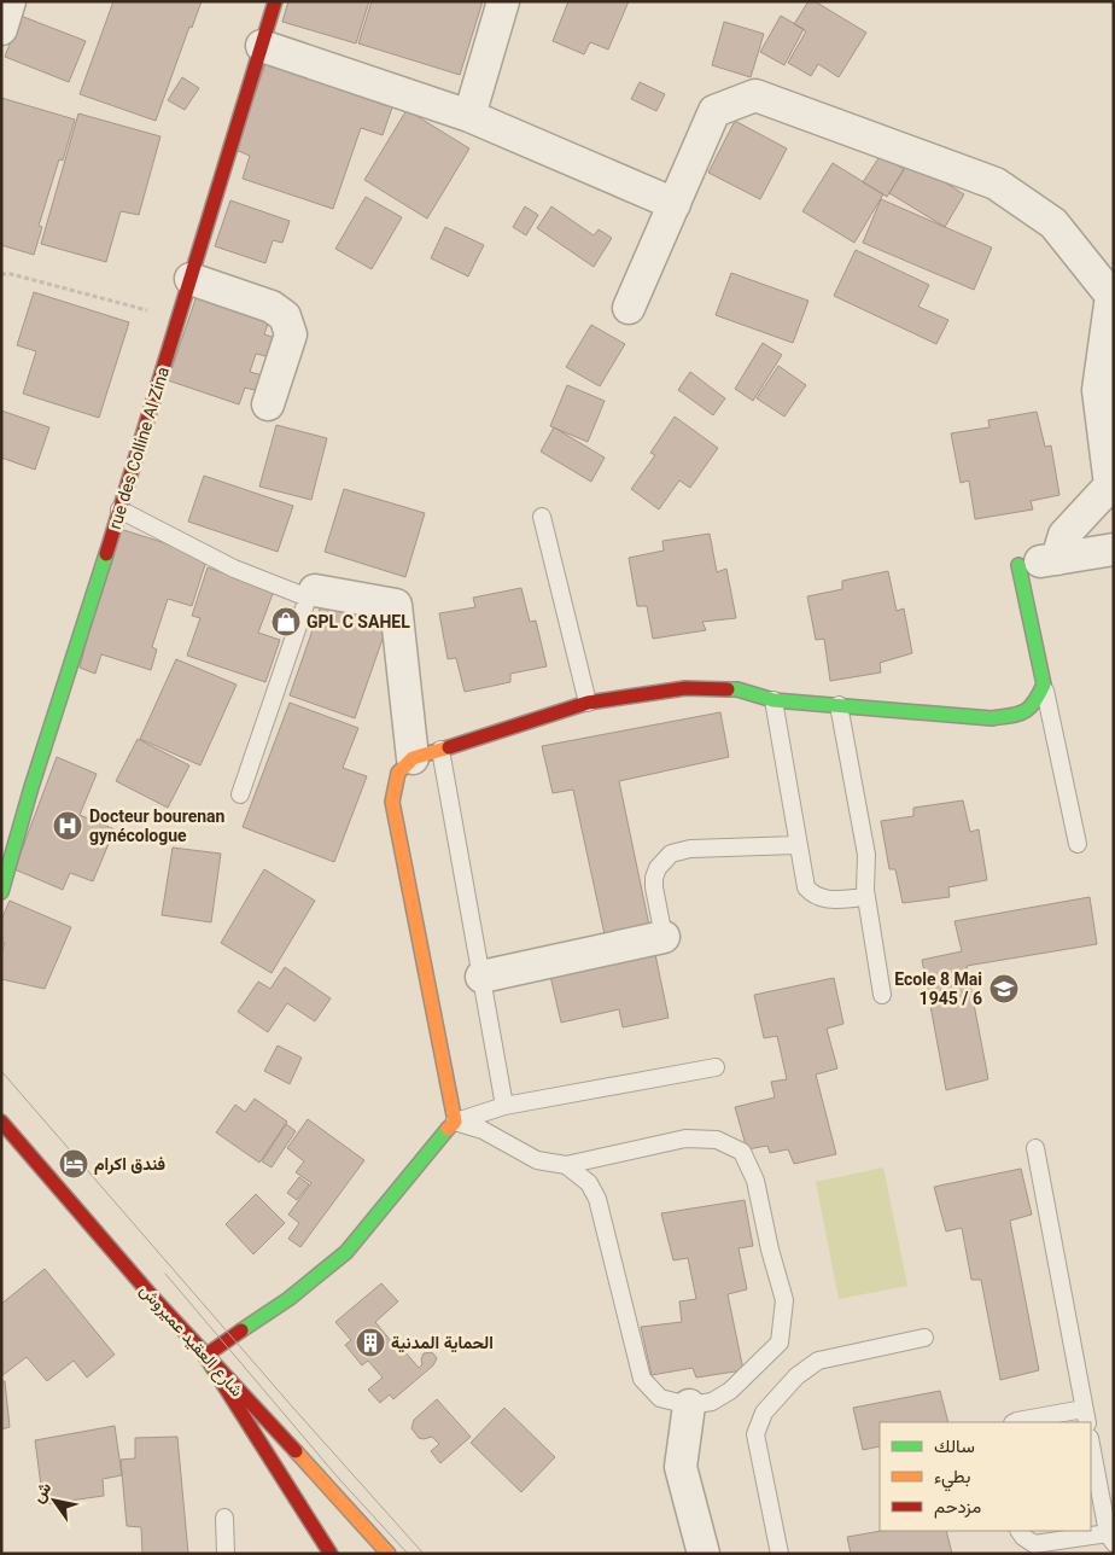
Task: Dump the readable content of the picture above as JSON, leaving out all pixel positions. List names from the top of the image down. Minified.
{"streets":{"street":["rue des Colline Al Zina","شارع العقيد عميروش"]},"places":{"shop":["GPL C SAHEL"],"hospital":["Docteur bourenan gynécologue"],"school or university":["Ecole 8 Mai 1945 / 6"],"hotel":["فندق اكرام"],"building":["الحماية المدنية"]},"legend":["سالك","بطيء","مزدحم"],"north":"top left"}
